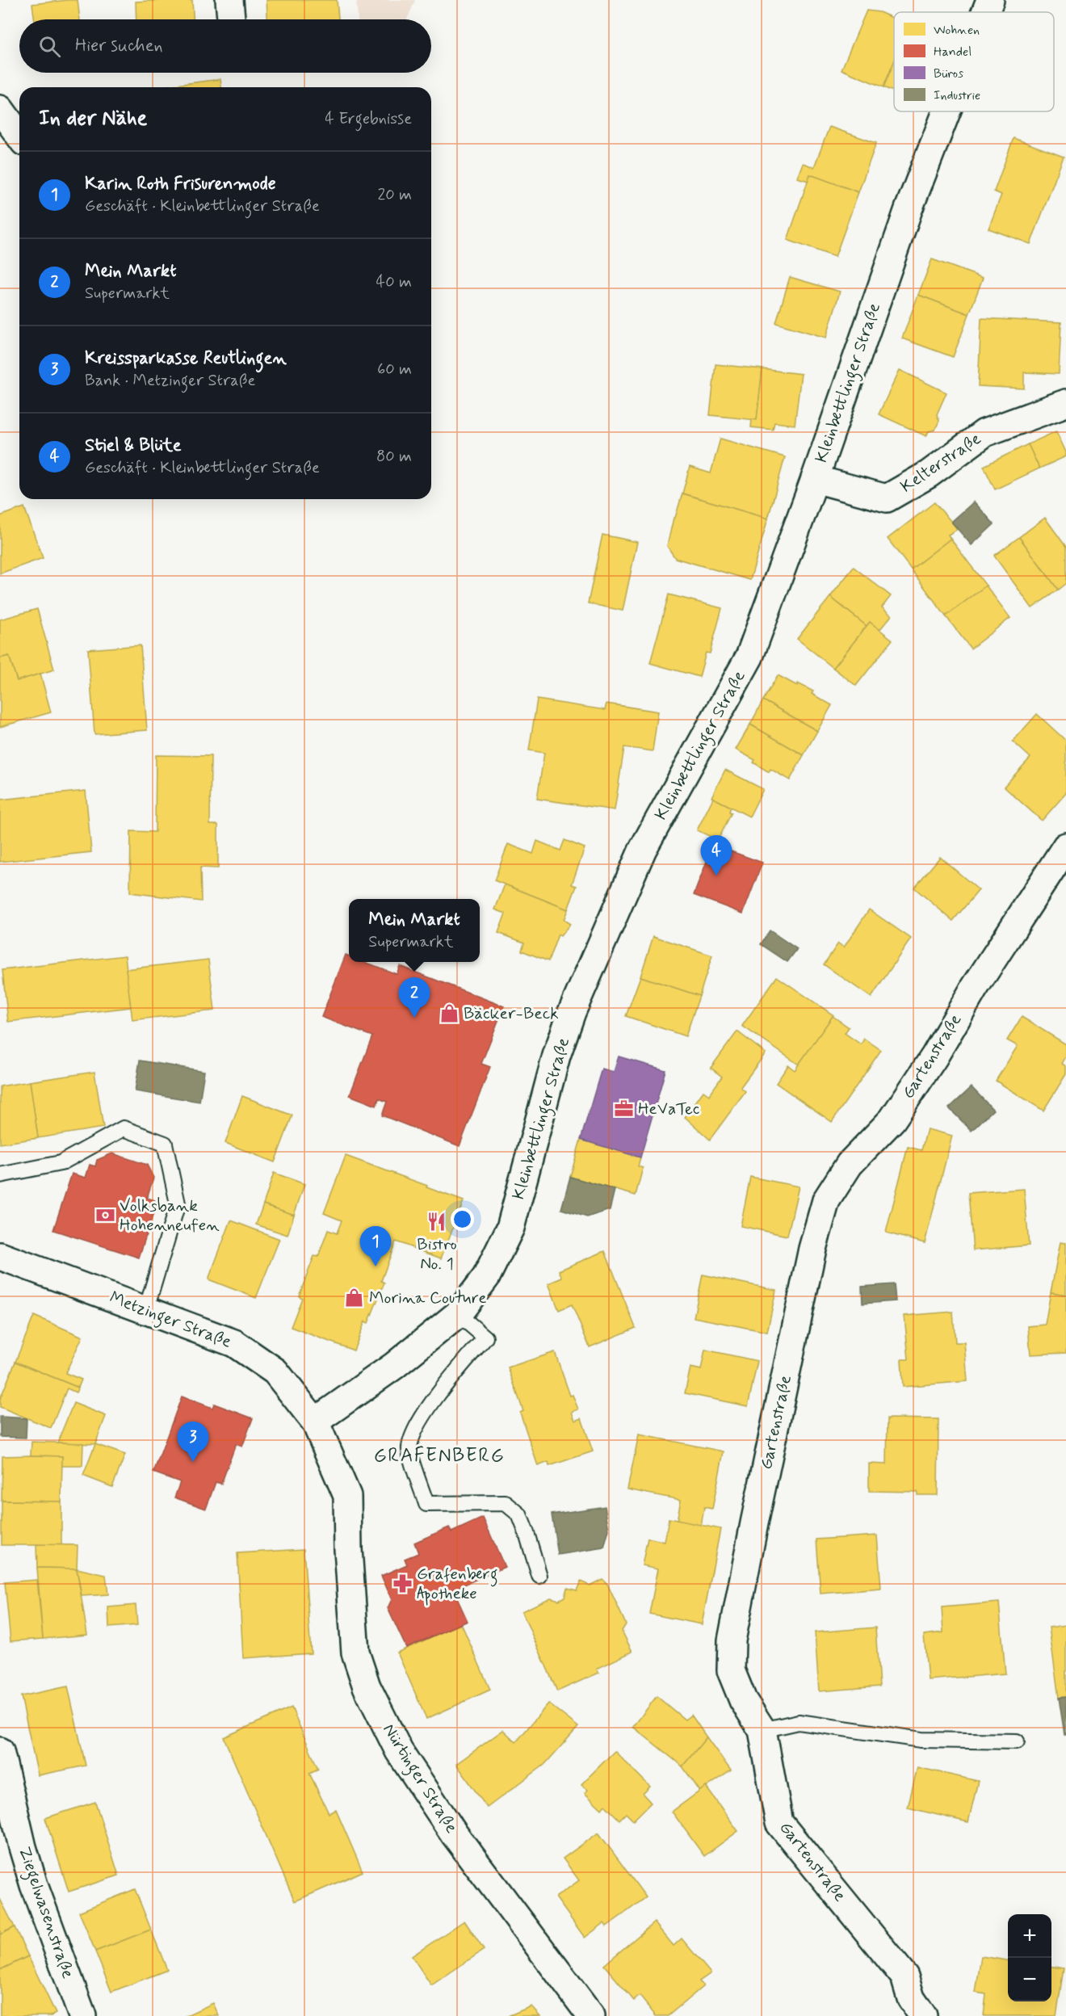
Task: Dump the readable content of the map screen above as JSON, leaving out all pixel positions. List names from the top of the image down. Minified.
{"streets":{"street":["Kleinbettlinger Straße","Kelterstraße","Gartenstraße","Metzinger Straße","Nürtinger Straße","Ziegelwasenstraße"]},"crossings":[["Kleinbettlinger Straße","Kelterstraße"],["Kleinbettlinger Straße","Metzinger Straße"],["Kleinbettlinger Straße","Nürtinger Straße"],["Metzinger Straße","Nürtinger Straße"]],"districts":["GRAFENBERG"],"places":{"shop":["Bäcker-Beck","Morina Couture"],"office":["HeVaTec"],"bank":["Volksbank Hohenneufen"],"restaurant":["Bistro No. 1"],"pharmacy":["Grafenberg Apotheke"]},"legend":["Wohnen","Handel","Büros","Industrie"],"page":{"search":"Hier suchen","heading":["In der Nähe","4 Ergebnisse"],"list":[{"mark":"1","name":"Karin Roth Frisurenmode","note":"Geschäft · Kleinbettlinger Straße","value":"20 m"},{"mark":"2","name":"Mein Markt","note":"Supermarkt","value":"40 m"},{"mark":"3","name":"Kreissparkasse Reutlingen","note":"Bank · Metzinger Straße","value":"60 m"},{"mark":"4","name":"Stiel & Blüte","note":"Geschäft · Kleinbettlinger Straße","value":"80 m"}],"pins":["4","2","1","3"],"popup":["Mein Markt","Supermarkt"],"map_buttons":["+","−"]}}
